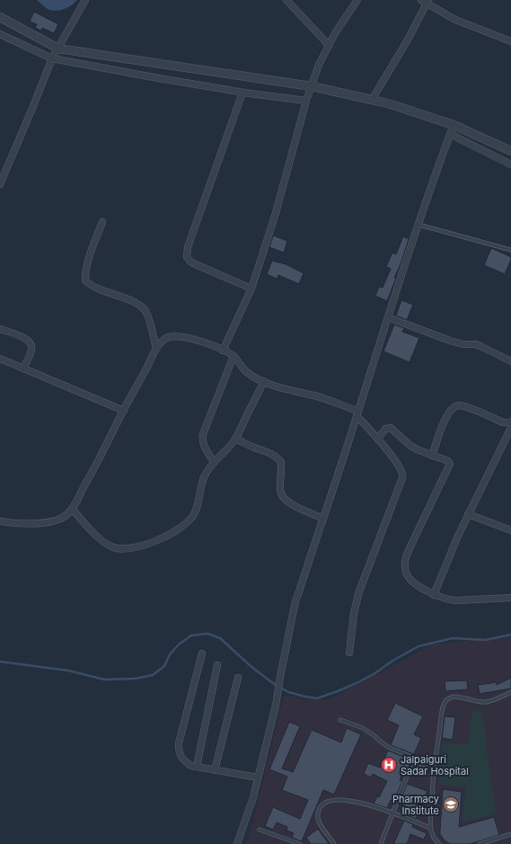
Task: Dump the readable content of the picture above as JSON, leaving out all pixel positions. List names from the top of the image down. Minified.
{"places":{"hospital":["Jalpaiguri Sadar Hospital"],"school or university":["Pharmacy Institute"]}}
